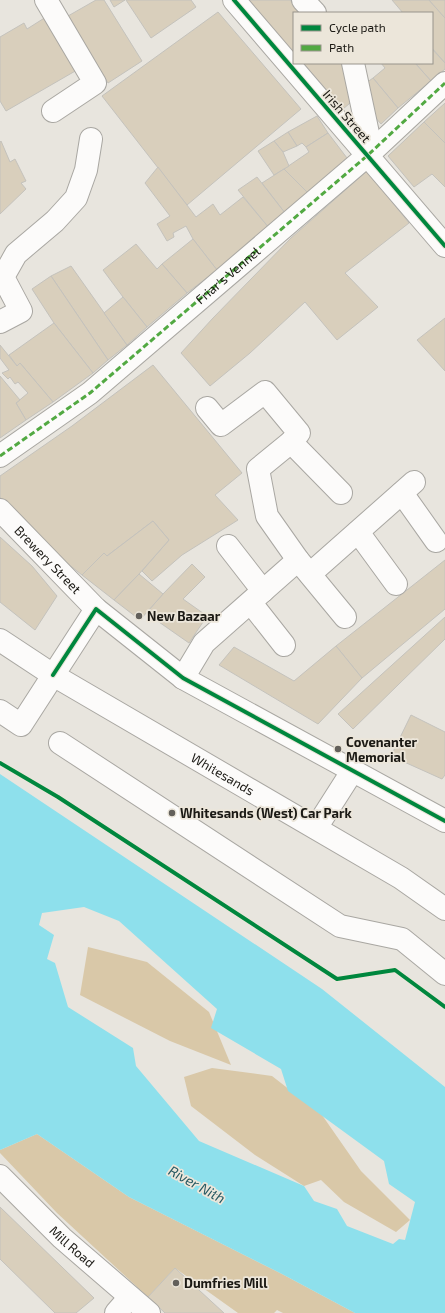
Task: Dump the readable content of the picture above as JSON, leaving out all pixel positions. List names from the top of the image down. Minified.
{"streets":{"street":["Irish Street","Friar's Vennel","Brewery Street","Whitesands","Mill Road"]},"crossings":[["Irish Street","Friar's Vennel"]],"water":["River Nith"],"places":["New Bazaar","Covenanter Memorial","Whitesands (West) Car Park","Dumfries Mill"],"legend":["Cycle path","Path"]}
